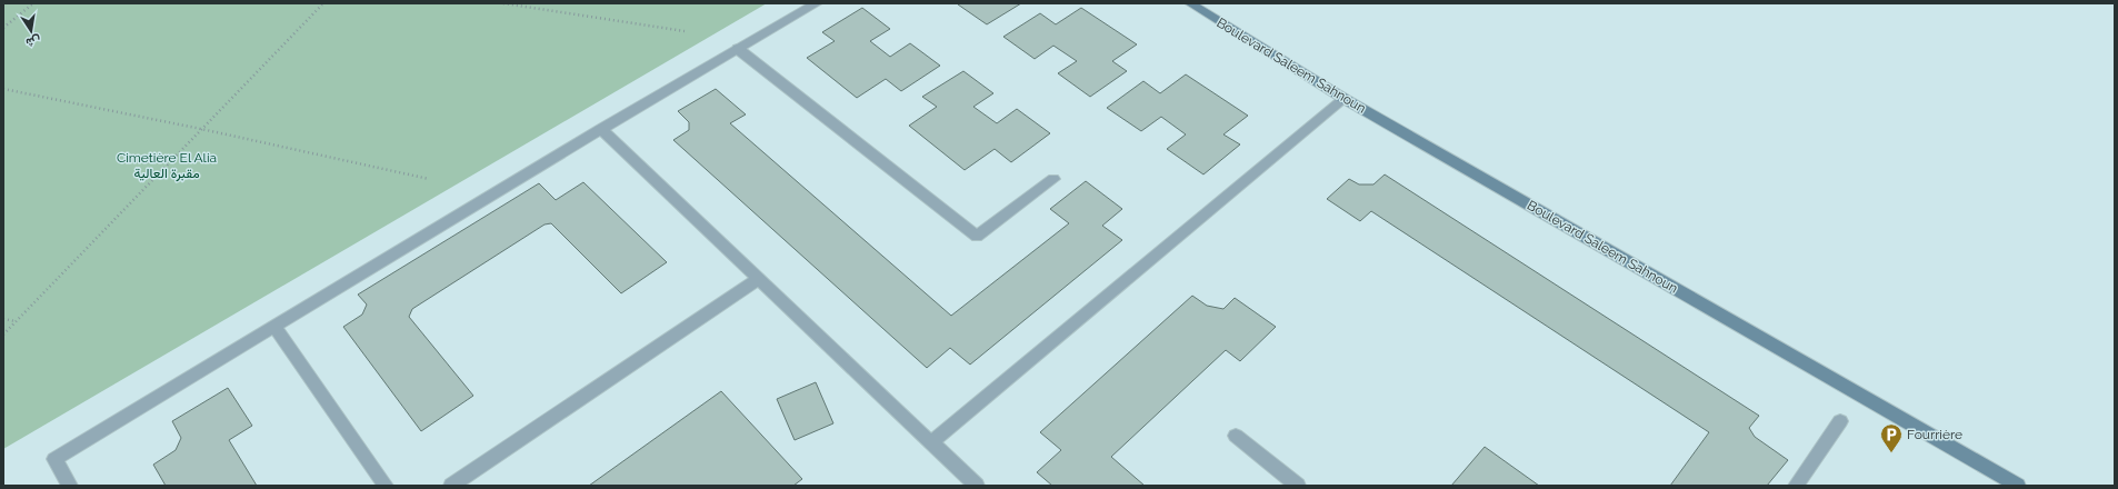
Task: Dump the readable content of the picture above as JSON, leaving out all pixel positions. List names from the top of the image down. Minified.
{"streets":{"street":["Boulevard Saleem Sahnoun"]},"parks":["Cimetière El Alia مقبرة العالية"],"places":{"parking":["Fourrière"]},"north":"bottom"}
